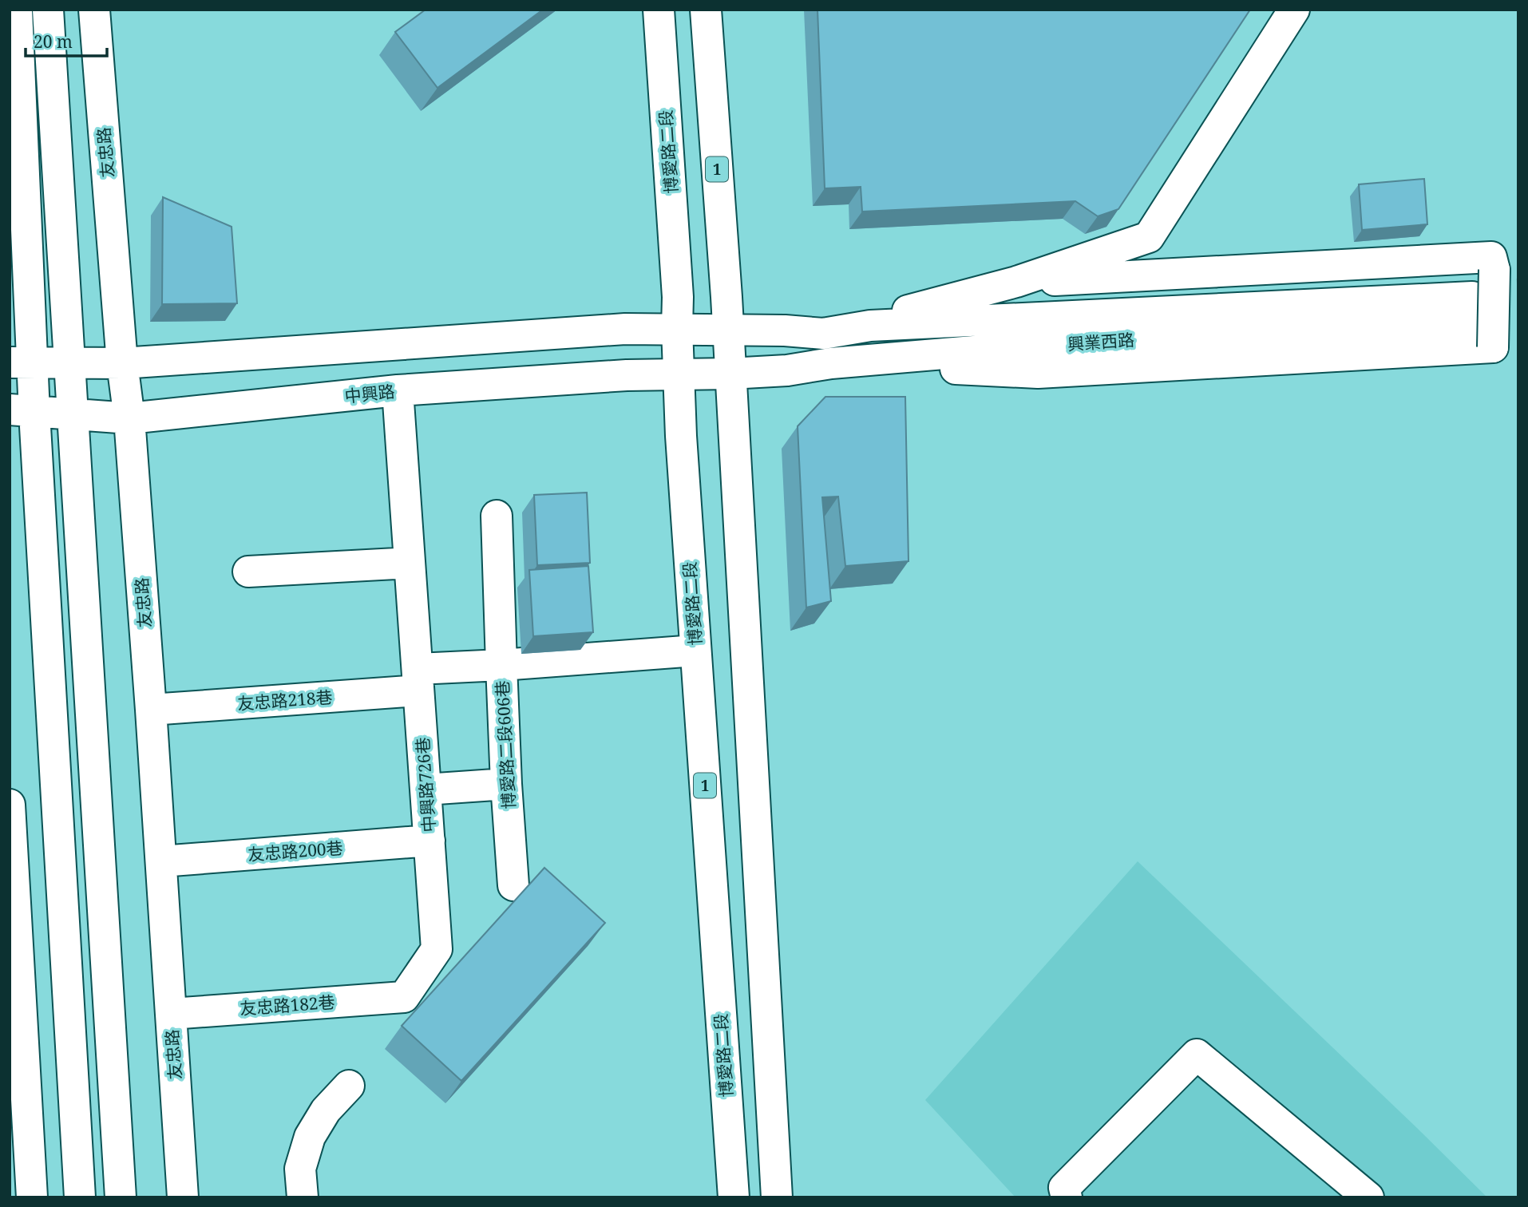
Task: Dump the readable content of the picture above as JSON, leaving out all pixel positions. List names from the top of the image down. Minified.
{"streets":{"street":["博愛路二段","友忠路","1","興業西路","中興路","友忠路218巷","博愛路二段606巷","中興路726巷","友忠路200巷","友忠路182巷"]},"crossings":[["博愛路二段","中興路"],["博愛路二段","博愛路二段606巷"],["友忠路","中興路"],["友忠路","友忠路218巷"],["友忠路","友忠路200巷"],["友忠路","友忠路182巷"],["1","興業西路"],["1","中興路"],["興業西路","中興路"],["中興路","中興路726巷"],["友忠路218巷","博愛路二段606巷"],["友忠路218巷","中興路726巷"],["中興路726巷","友忠路200巷"],["中興路726巷","友忠路182巷"]],"scale_bar":"20 m"}
